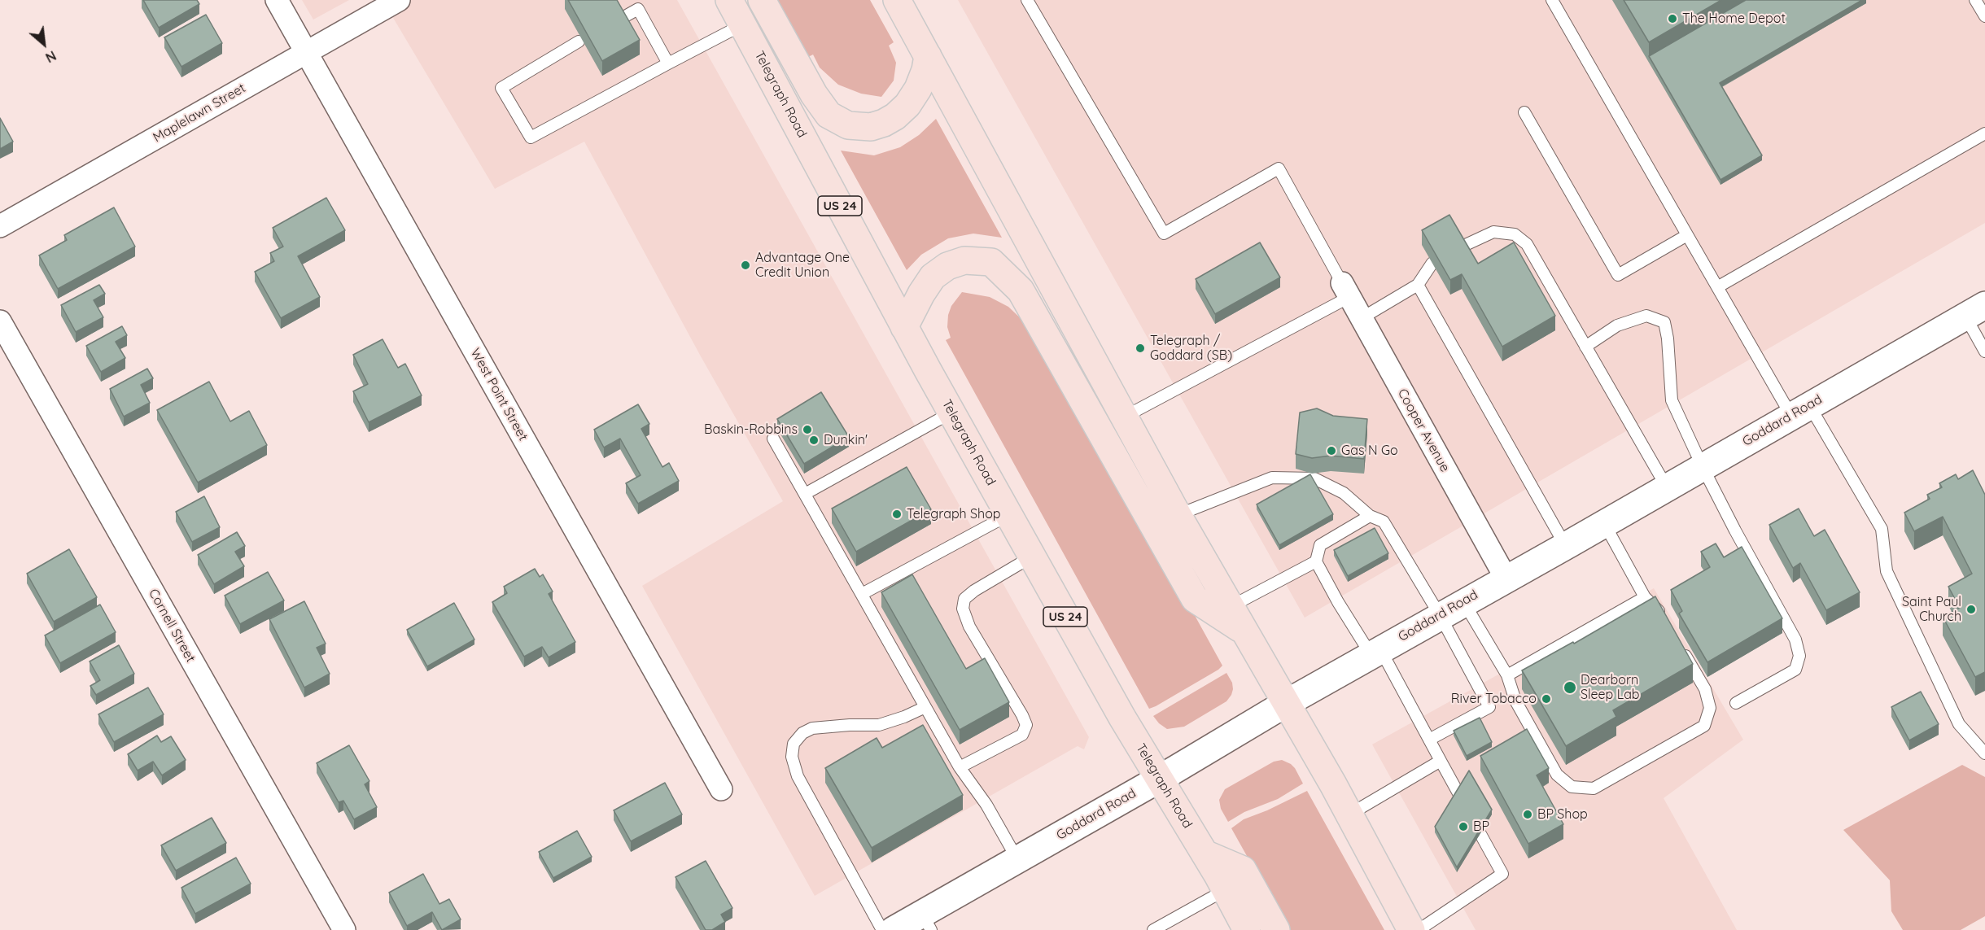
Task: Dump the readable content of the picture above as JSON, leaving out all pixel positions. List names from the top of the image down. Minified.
{"streets":{"main road":["Telegraph Road","US 24","Goddard Road"],"street":["Maplelawn Street","West Point Street","Cooper Avenue","Cornell Street"]},"crossings":[["Telegraph Road","Goddard Road"],["Maplelawn Street","West Point Street"],["Goddard Road","Cooper Avenue"]],"places":["The Home Depot","Advantage One Credit Union","Telegraph / Goddard (SB)","Baskin-Robbins","Dunkin'","Gas N Go","Telegraph Shop","Saint Paul Church","Dearborn Sleep Lab","River Tobacco","BP Shop","BP"],"north":"bottom right"}
